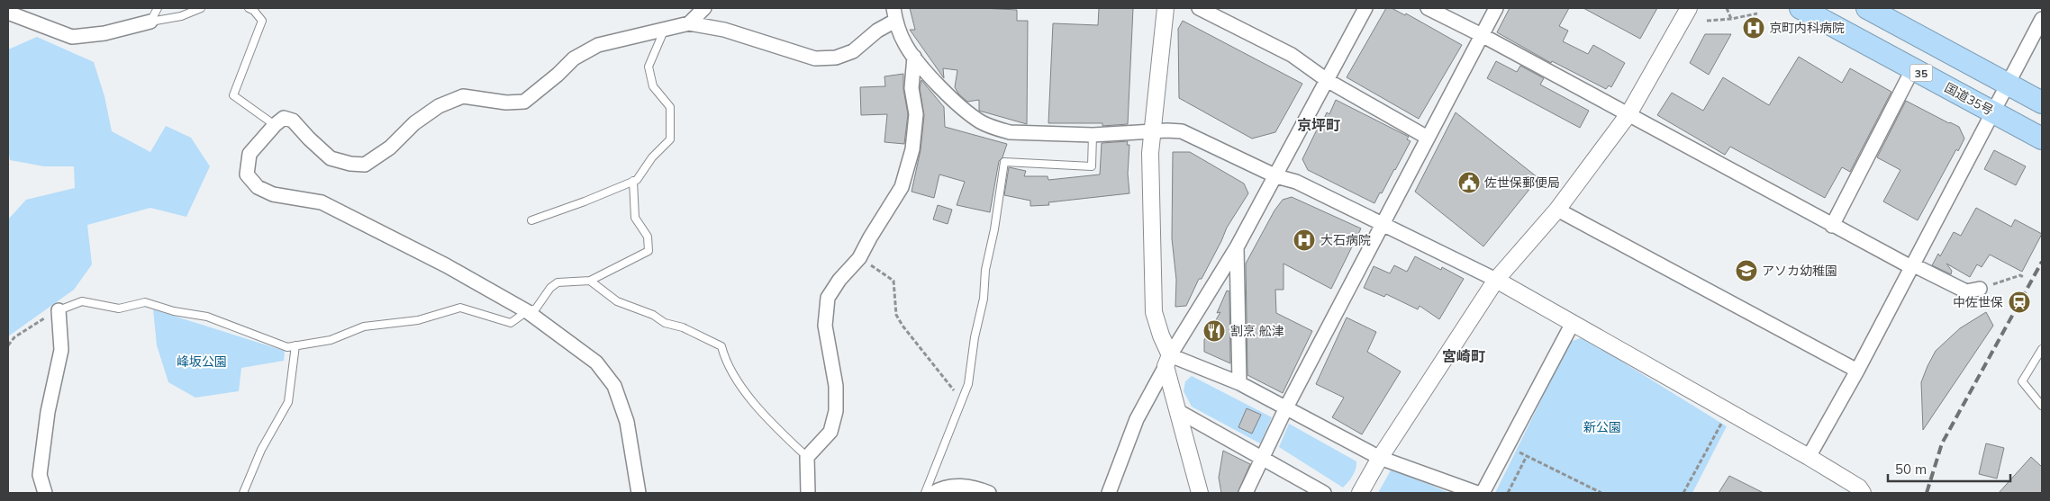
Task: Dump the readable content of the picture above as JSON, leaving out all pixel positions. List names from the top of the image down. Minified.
{"streets":{"highway":["35","国道35号"]},"districts":["京坪町","宮崎町"],"parks":["峰坂公園","新公園"],"places":{"hospital":["京町内科病院","大石病院"],"public building":["佐世保郵便局"],"school or university":["アソカ幼稚園"],"station":["中佐世保"],"restaurant":["割烹 舩津"]},"scale_bar":"50 m"}
